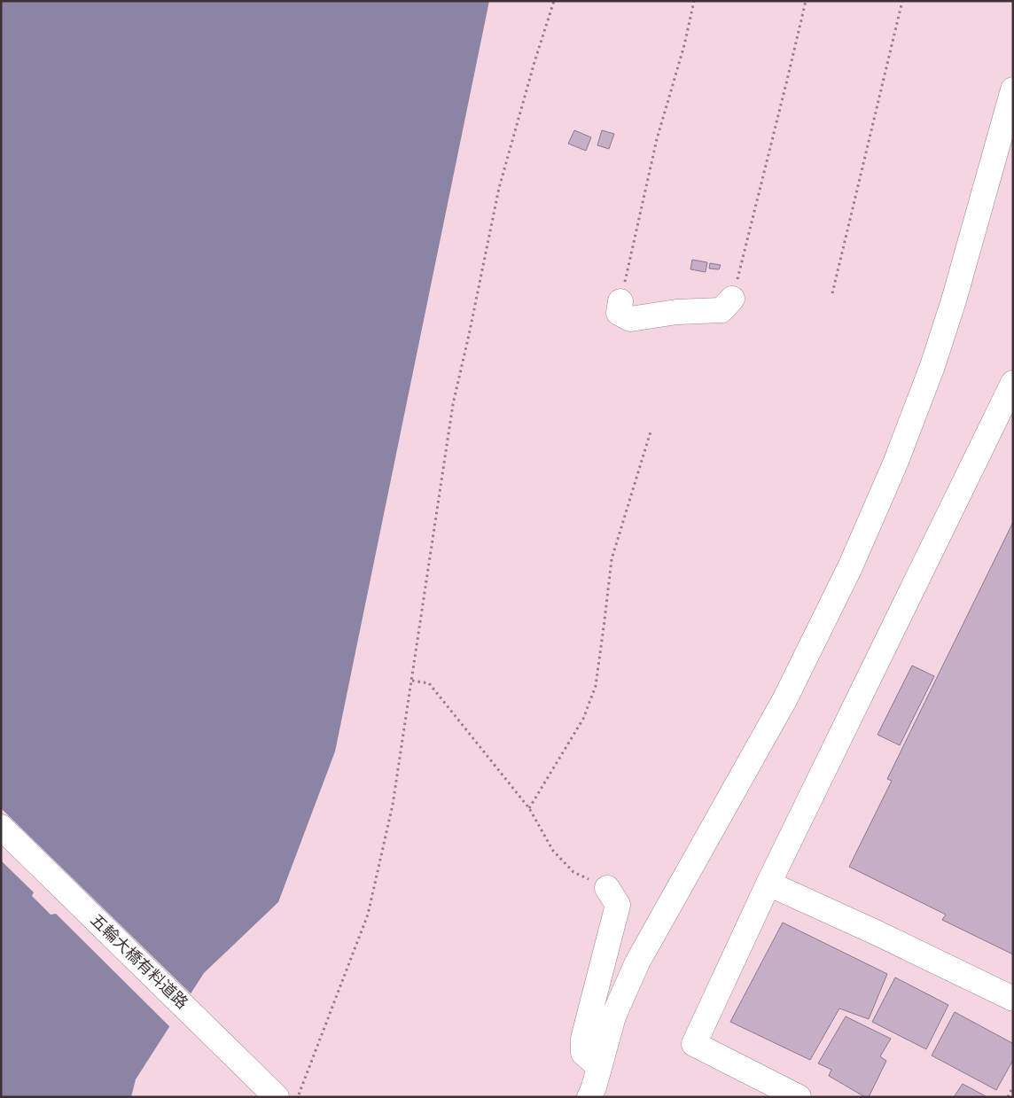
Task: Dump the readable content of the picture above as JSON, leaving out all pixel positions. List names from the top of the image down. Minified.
{"streets":{"street":["五輪大橋有料道路"]}}
